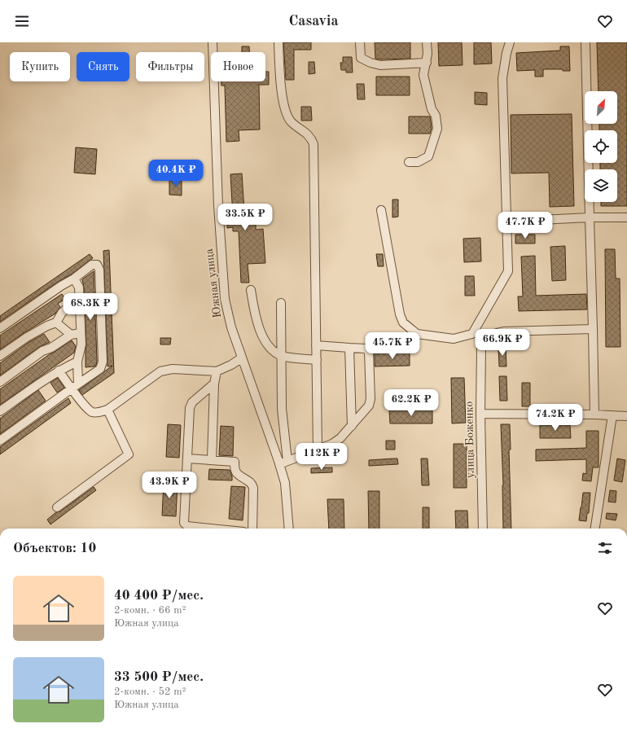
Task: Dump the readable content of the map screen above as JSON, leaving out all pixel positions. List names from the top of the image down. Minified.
{"streets":{"street":["Южная улица","улица Боженко"]},"north":"top right","page":{"header":"Casavia","chip":["Купить","Снять","Фильтры","Новое"],"price":["40.4K ₽","33.5K ₽","47.7K ₽","68.3K ₽","66.9K ₽","45.7K ₽","62.2K ₽","74.2K ₽","112K ₽","43.9K ₽"],"heading":"Объектов: 10","list":[{"name":"40 400 ₽/мес.","note":"2-комн. · 66 m² · Южная улица"},{"name":"33 500 ₽/мес.","note":"2-комн. · 52 m² · Южная улица"}]}}
